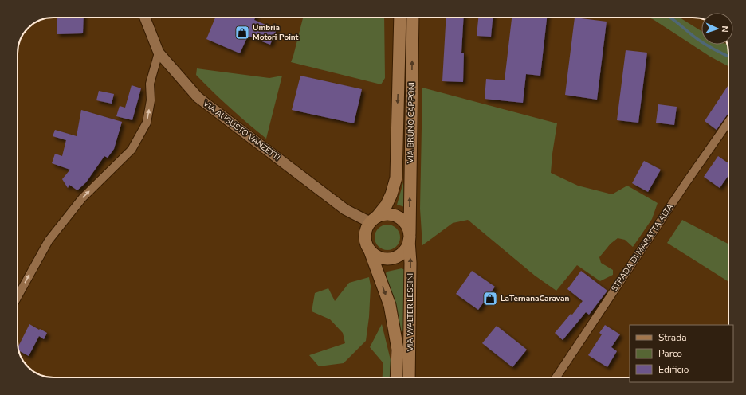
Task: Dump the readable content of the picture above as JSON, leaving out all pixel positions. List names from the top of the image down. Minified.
{"streets":{"main road":["VIA BRUNO CAPPONI","VIA WALTER LESSINI"],"street":["VIA AUGUSTO VANZETTI","STRADA DI MARATTA ALTA"]},"crossings":[["VIA BRUNO CAPPONI","VIA AUGUSTO VANZETTI"],["VIA BRUNO CAPPONI","VIA WALTER LESSINI"],["VIA AUGUSTO VANZETTI","VIA WALTER LESSINI"]],"places":{"shop":["Umbria Motori Point","LaTernanaCaravan"]},"legend":["Strada","Parco","Edificio"],"north":"right"}
